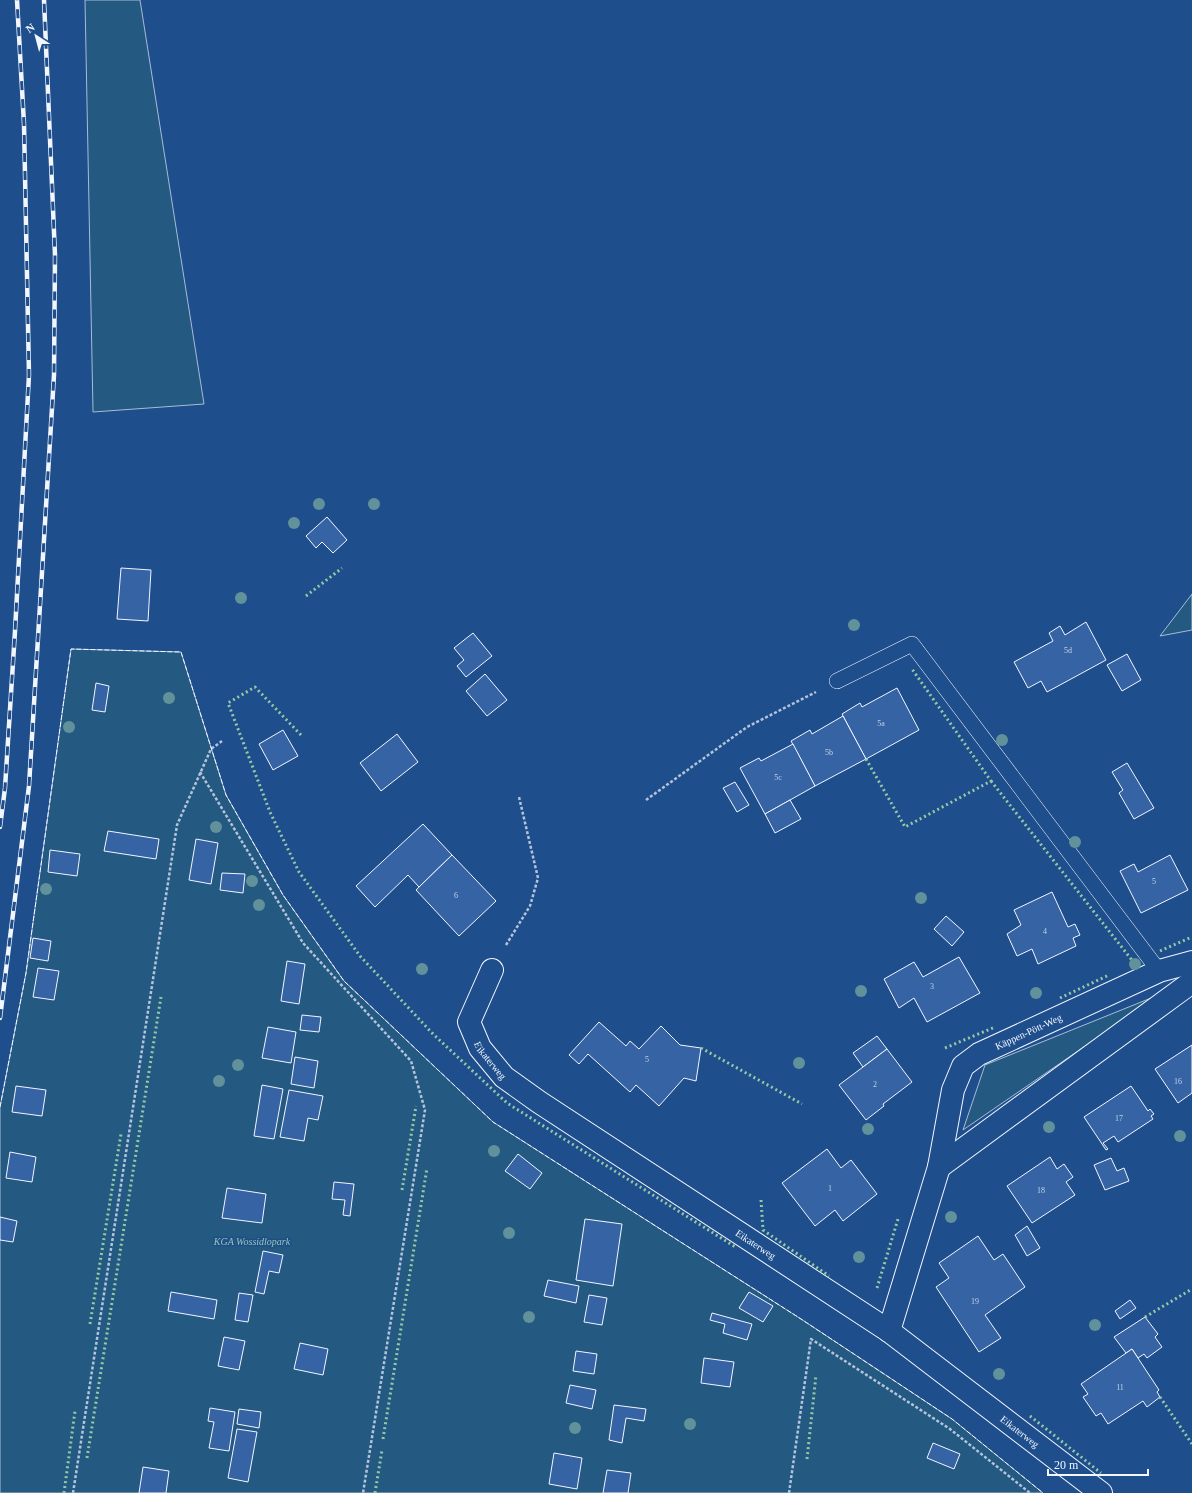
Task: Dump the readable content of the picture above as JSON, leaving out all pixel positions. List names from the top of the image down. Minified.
{"streets":{"street":["Käppen-Pött-Weg","Eikaterweg"]},"crossings":[["Käppen-Pött-Weg","Eikaterweg"]],"parks":["KGA Wossidlopark"],"house_numbers":["5d","5a","5b","5c","5","6","4","3","5","16","2","17","1","18","19","11"],"scale_bar":"20 m","north":"top left"}
